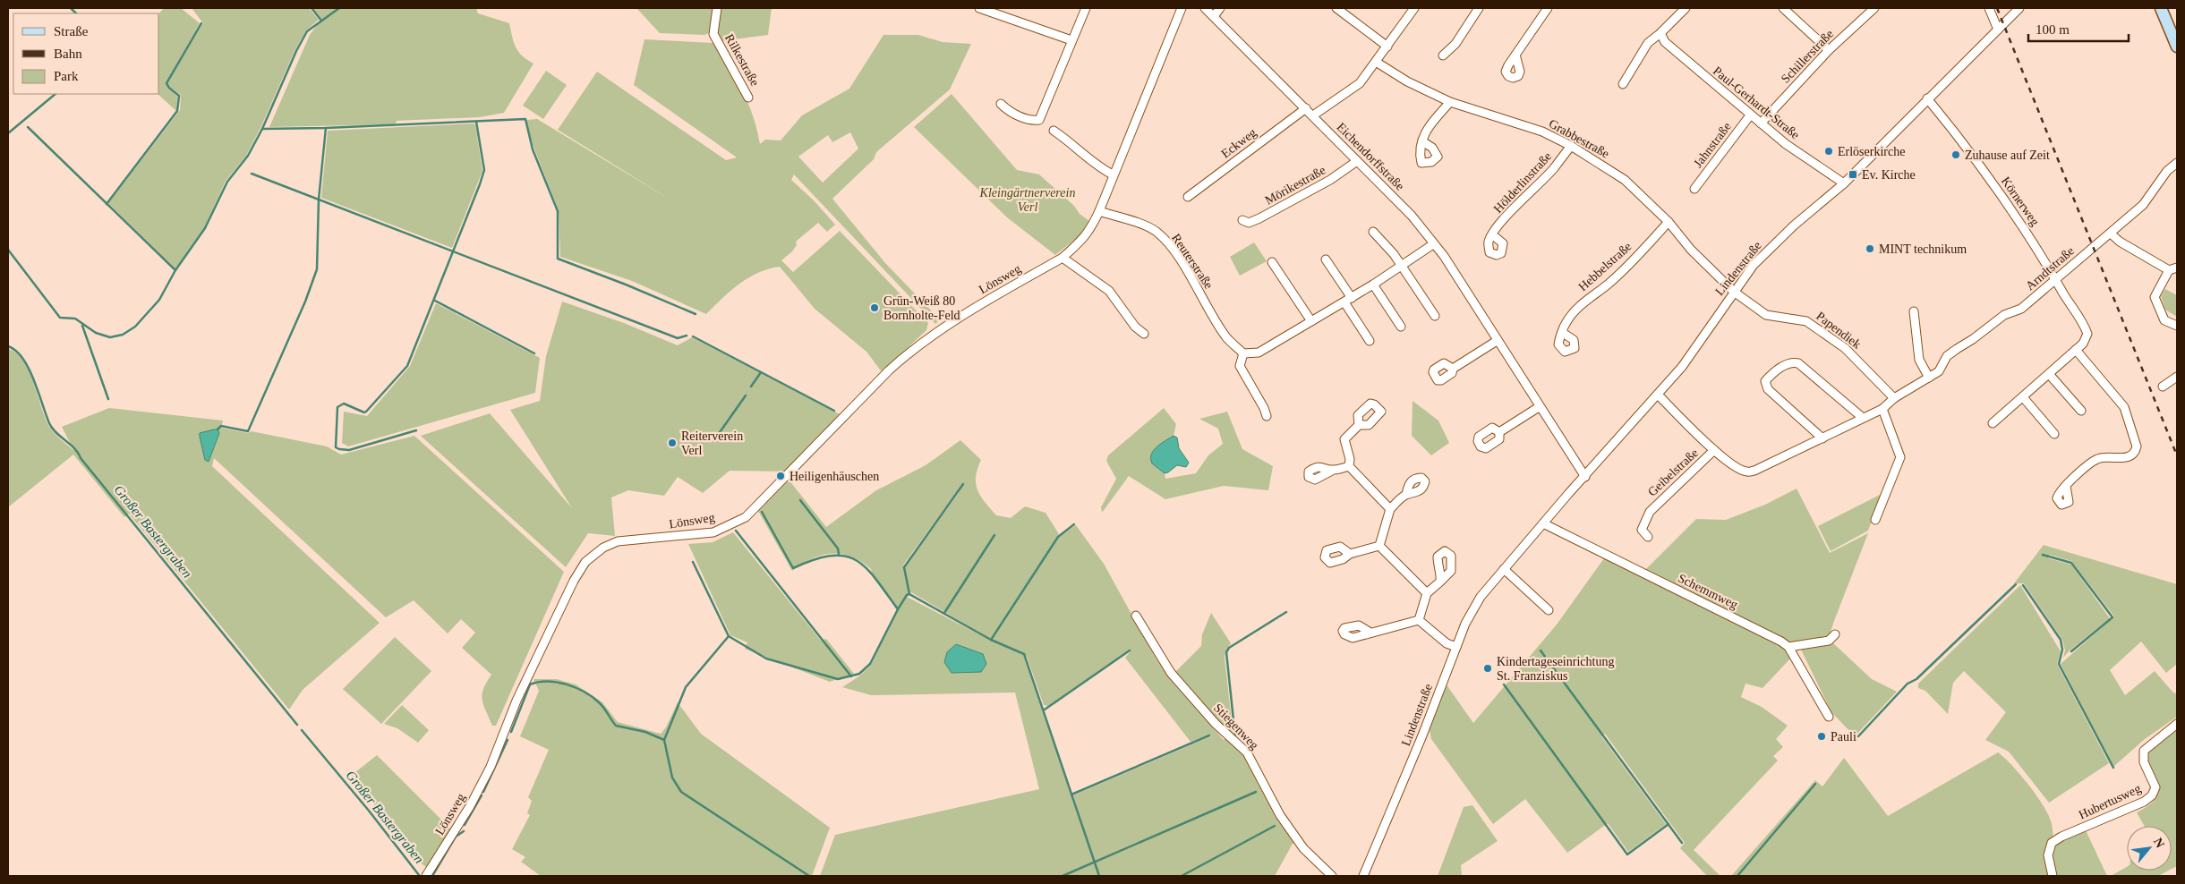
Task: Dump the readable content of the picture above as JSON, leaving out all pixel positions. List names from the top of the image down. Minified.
{"streets":{"street":["Schillerstraße","Rilkestraße","Paul-Gerhardt-Straße","Grabbestraße","Eckweg","Jahnstraße","Eichendorffstraße","Hölderlinstraße","Mörikestraße","Körnerweg","Reuterstraße","Hebbelstraße","Lindenstraße","Arndtstraße","Lönsweg","Papendiek","Geibelstraße","Schemmweg","Stiegenweg","Hubertusweg"]},"crossings":[["Schillerstraße","Paul-Gerhardt-Straße"],["Paul-Gerhardt-Straße","Jahnstraße"],["Paul-Gerhardt-Straße","Lindenstraße"],["Grabbestraße","Hölderlinstraße"],["Grabbestraße","Hebbelstraße"],["Grabbestraße","Lindenstraße"],["Grabbestraße","Papendiek"],["Eckweg","Eichendorffstraße"],["Eichendorffstraße","Mörikestraße"],["Eichendorffstraße","Lindenstraße"],["Körnerweg","Lindenstraße"],["Körnerweg","Arndtstraße"],["Reuterstraße","Lönsweg"],["Lindenstraße","Papendiek"],["Lindenstraße","Geibelstraße"],["Lindenstraße","Schemmweg"],["Arndtstraße","Papendiek"],["Arndtstraße","Geibelstraße"]],"water":["Großer Bastergraben"],"parks":["Kleingärtnerverein Verl"],"places":{"other":["Erlöserkirche","Zuhause auf Zeit","MINT technikum","Grün-Weiß 80 Bornholte-Feld","Reiterverein Verl","Heiligenhäuschen","Kindertageseinrichtung St. Franziskus","Pauli"],"transit":["Ev. Kirche"]},"legend":["Straße","Bahn","Park"],"scale_bar":"100 m","north":"top right"}
